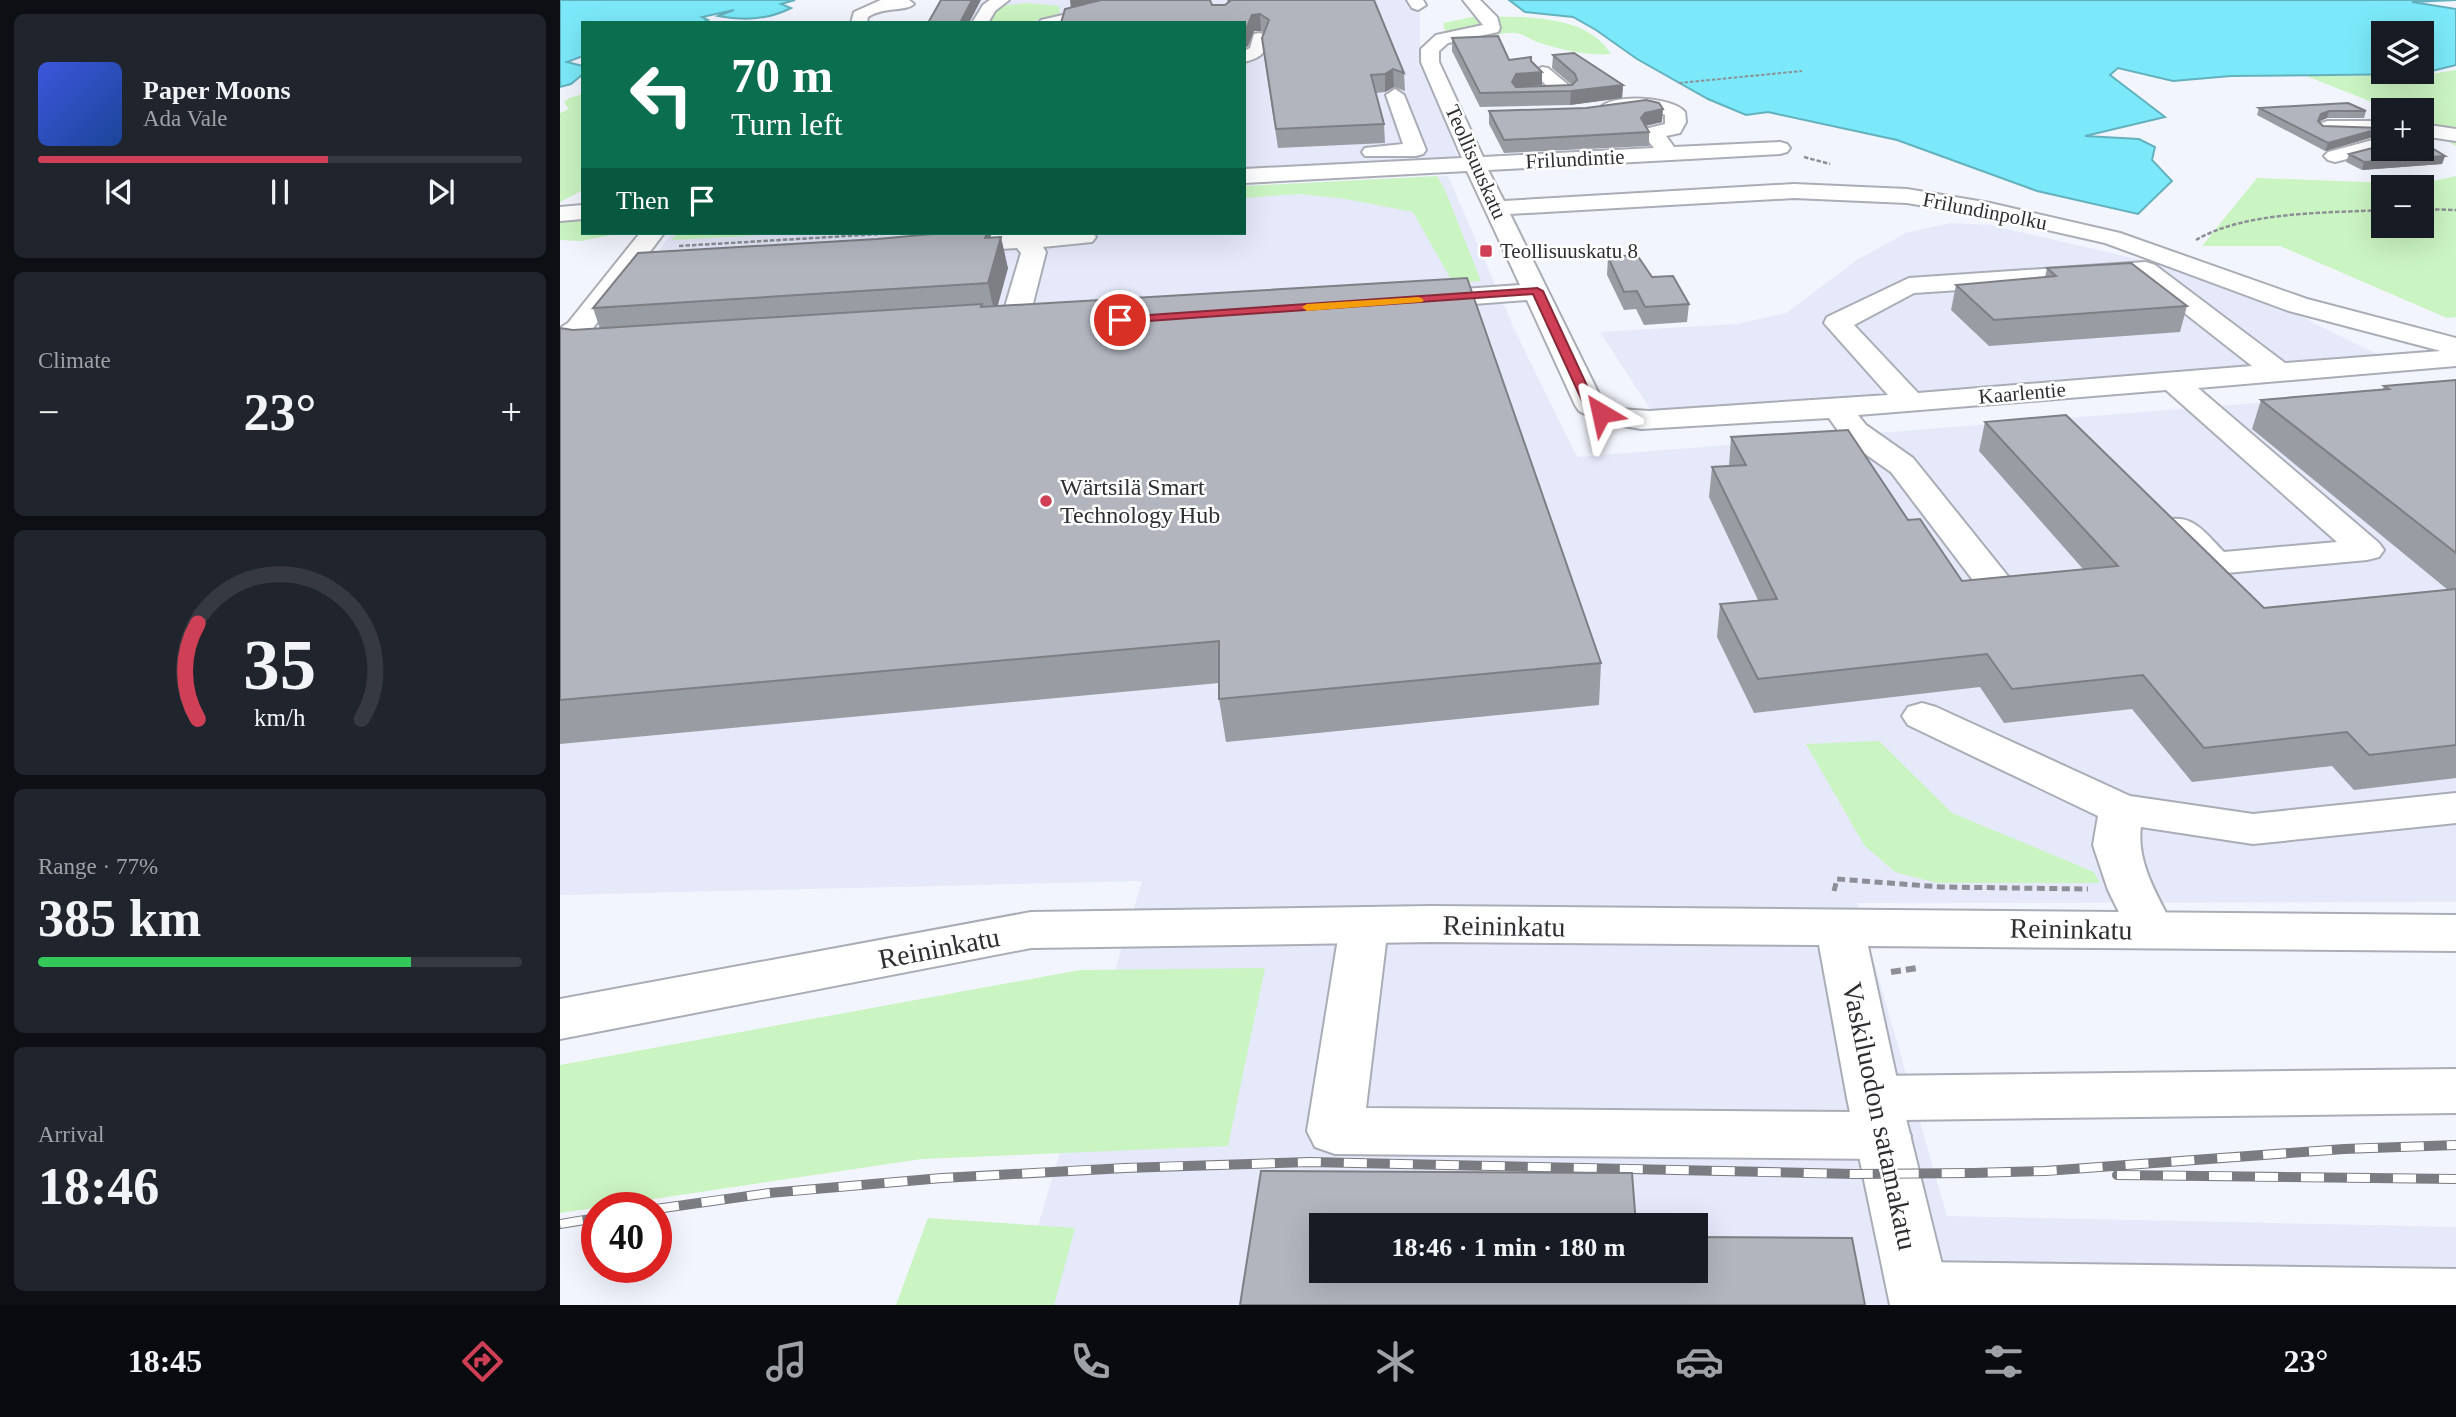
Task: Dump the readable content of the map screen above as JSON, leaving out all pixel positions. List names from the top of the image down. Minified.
{"streets":{"street":["Frilundintie","Teollisuuskatu","Frilundinpolku","Kaarlentie","Reininkatu","Vaskiluodon satamakatu"]},"crossings":[["Frilundintie","Teollisuuskatu"],["Teollisuuskatu","Frilundinpolku"],["Teollisuuskatu","Kaarlentie"],["Reininkatu","Vaskiluodon satamakatu"]],"places":{"transit":["Teollisuuskatu 8"],"other":["Wärtsilä Smart Technology Hub"]},"page":{"map_buttons":["+","−"],"turn":["70 m","Turn left"],"song":["Paper Moons","Ada Vale"],"then":"Then","tile":["Climate",["Range · 77%","385 km"],["Arrival","18:46"]],"heat":["−","23°","+"],"limit":"40","trip":"18:46 · 1 min · 180 m","tabs":["18:45","23°"],"gauge":["35","km/h"]}}
